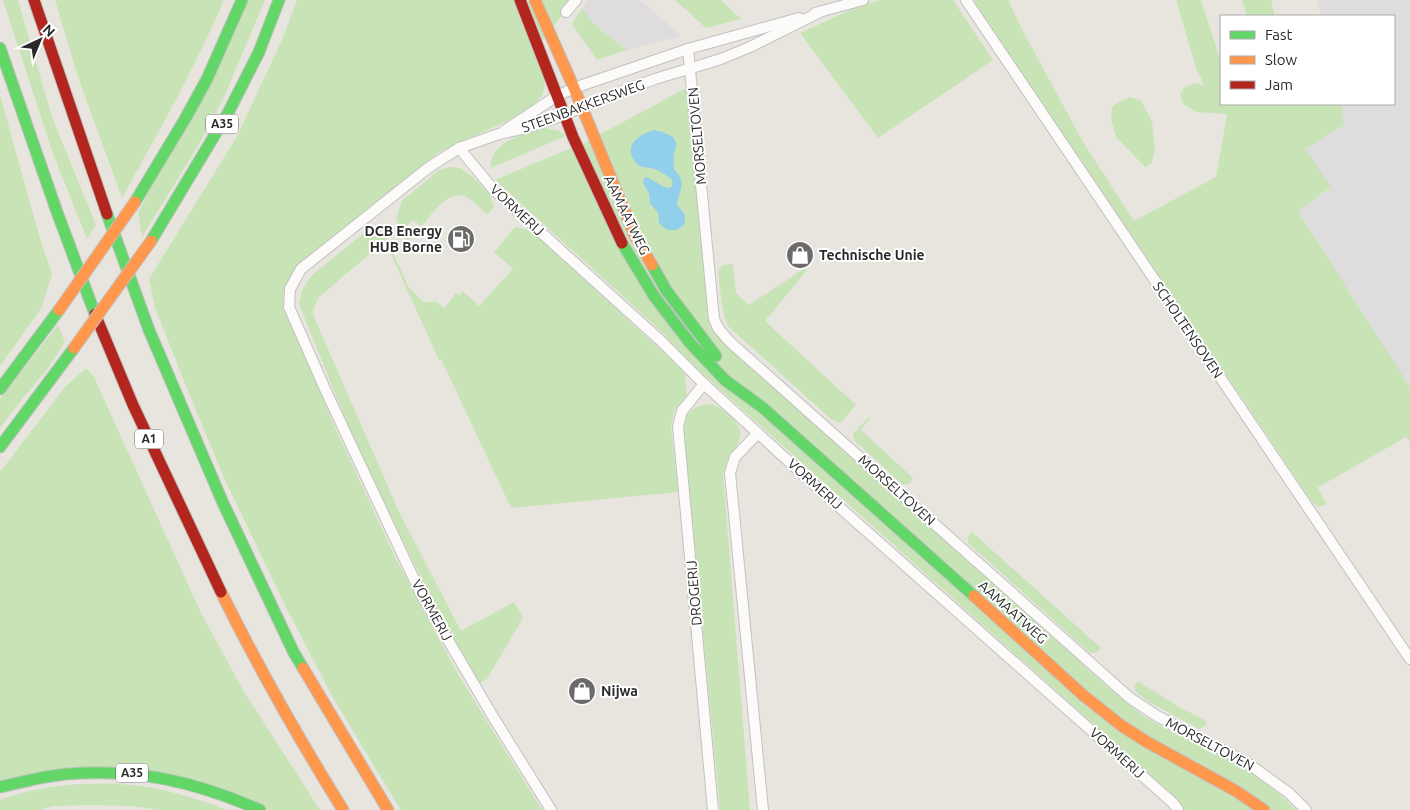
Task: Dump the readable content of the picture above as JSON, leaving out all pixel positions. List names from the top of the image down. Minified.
{"streets":{"main road":["A35","AAMAATWEG","A1"],"street":["STEENBAKKERSWEG","MORSELTOVEN","VORMERIJ","SCHOLTENSOVEN","DROGERIJ"]},"crossings":[["STEENBAKKERSWEG","MORSELTOVEN"],["STEENBAKKERSWEG","AAMAATWEG"],["VORMERIJ","DROGERIJ"]],"places":{"fuel station":["DCB Energy HUB Borne"],"shop":["Technische Unie","Nijwa"]},"legend":["Fast","Slow","Jam"],"north":"top right"}
